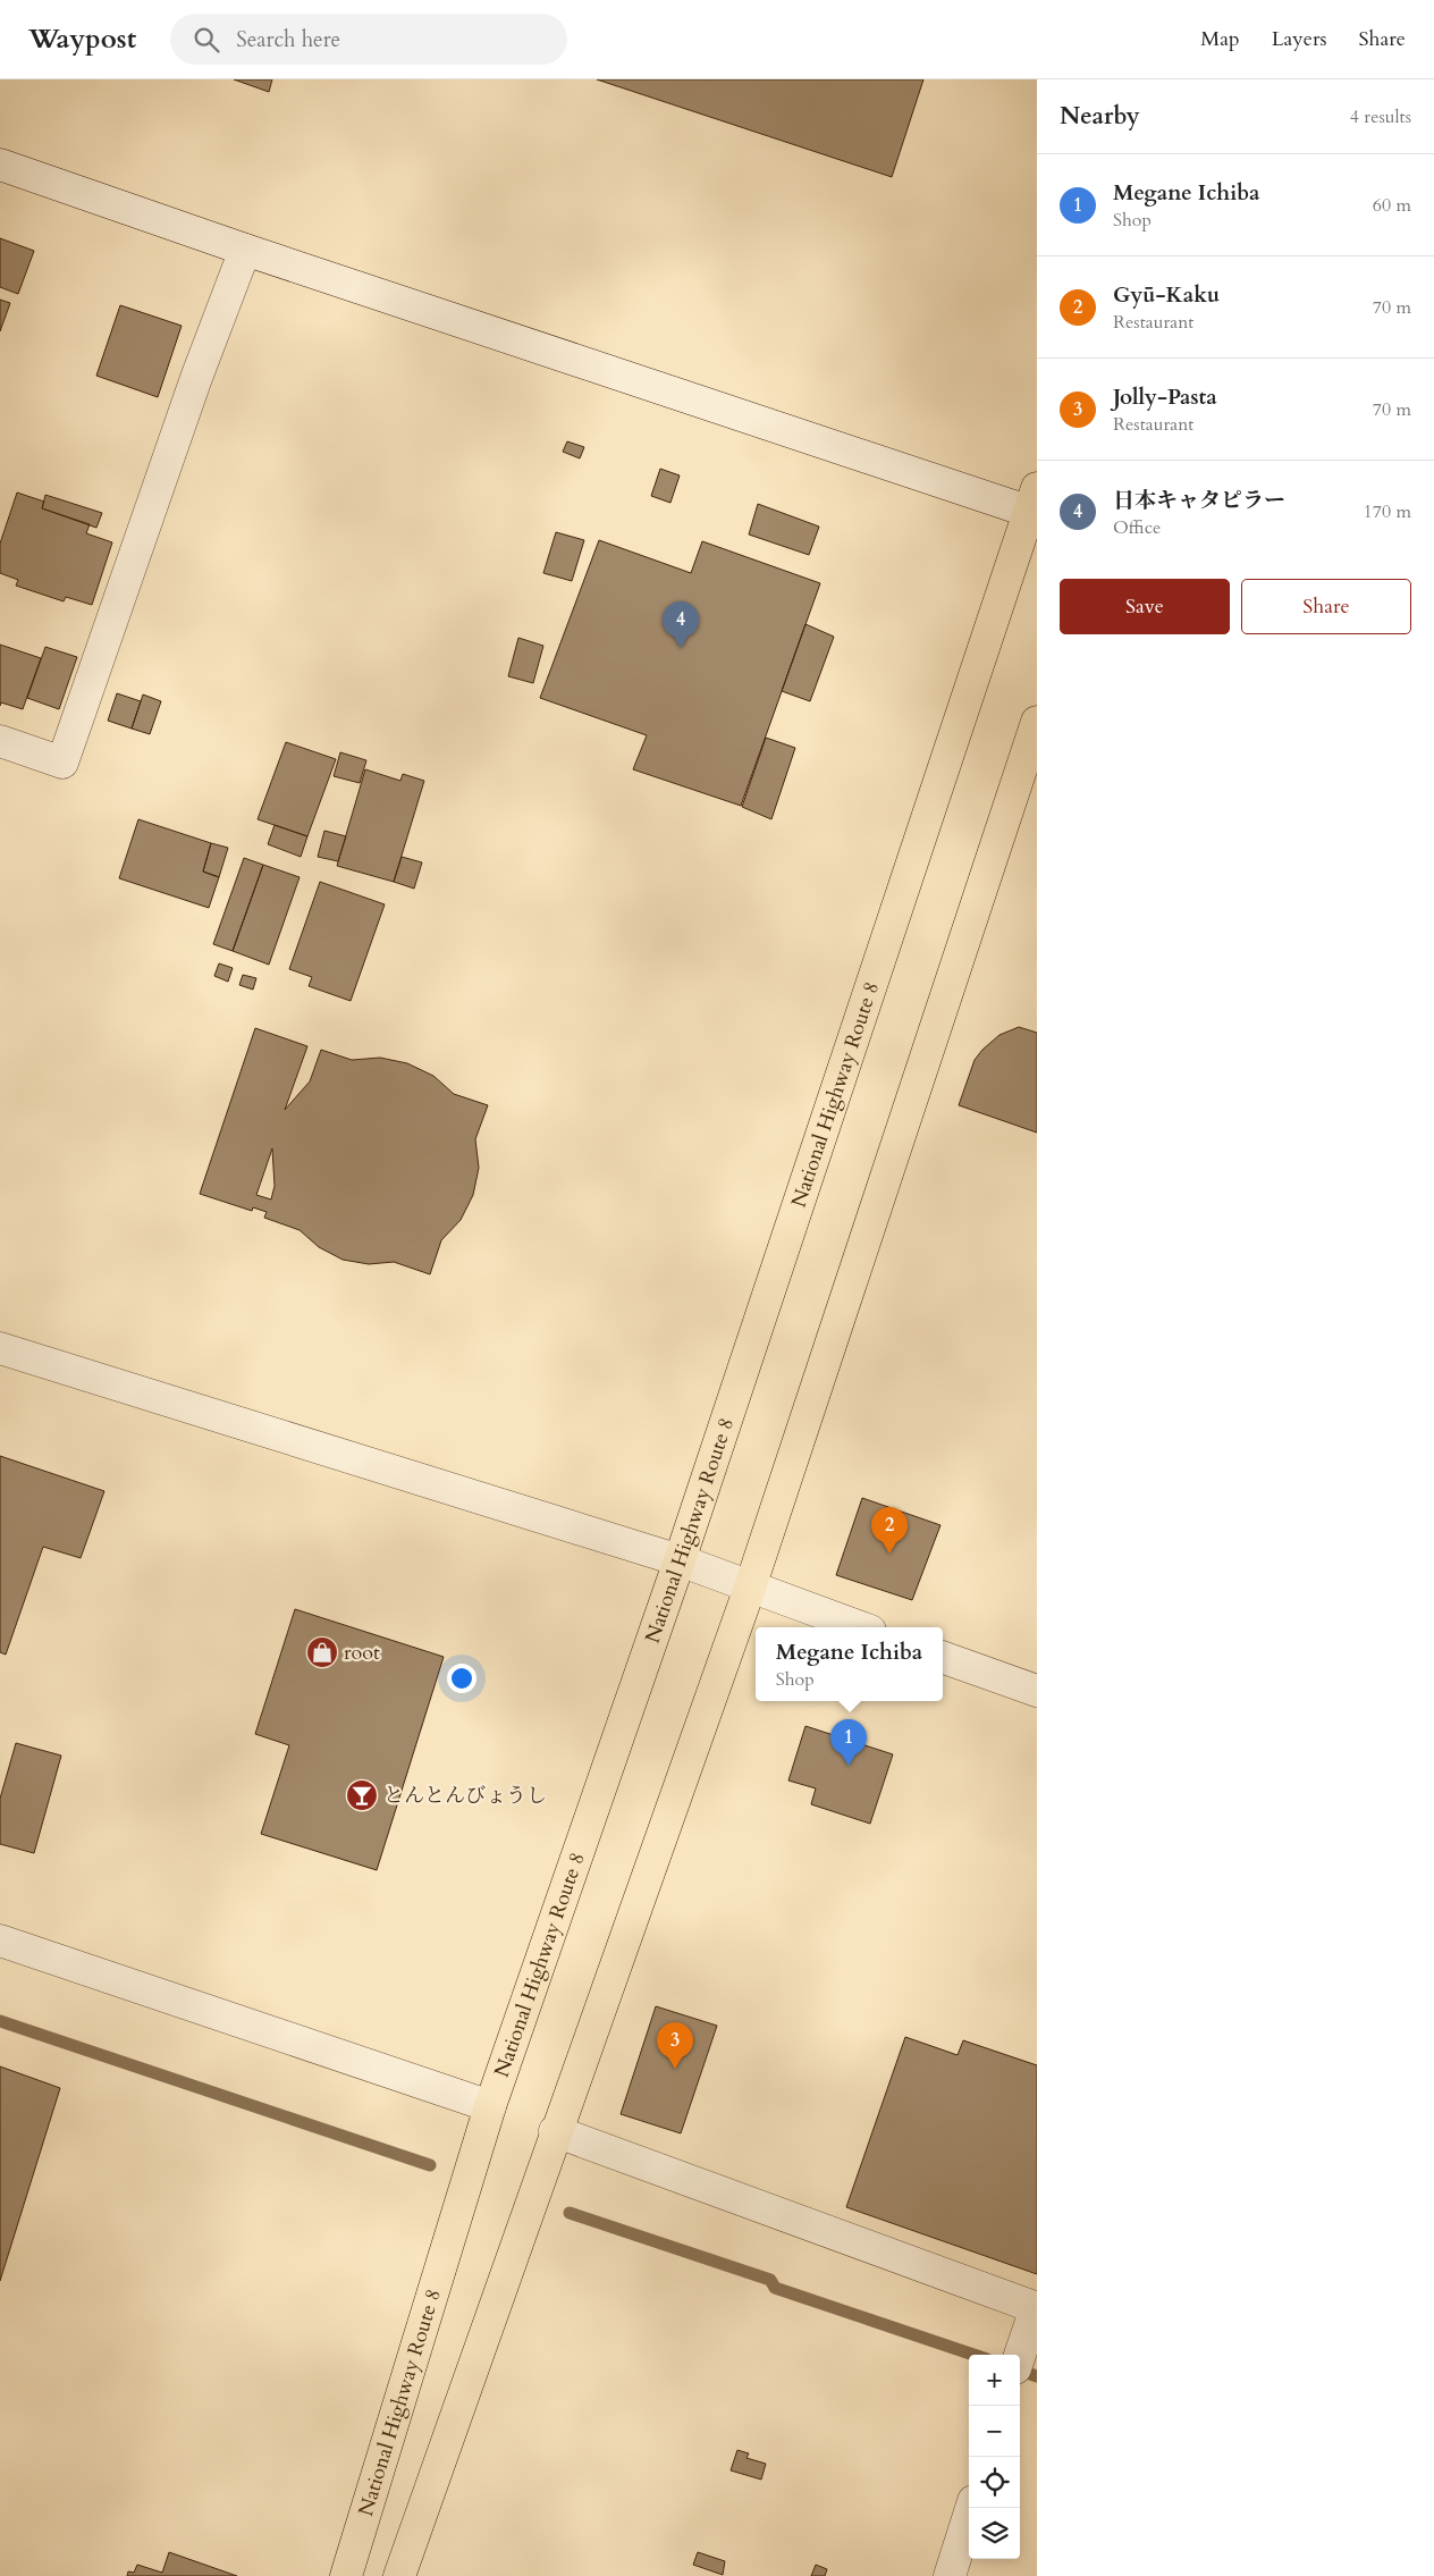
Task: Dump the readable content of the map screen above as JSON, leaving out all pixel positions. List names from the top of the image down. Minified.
{"streets":{"highway":["National Highway Route 8"]},"places":{"shop":["root"],"bar":["とんとんびょうし"]},"page":{"header":"Waypost","search":"Search here","nav":["Map","Layers","Share"],"heading":["Nearby","4 results"],"list":[{"mark":"1","name":"Megane Ichiba","note":"Shop","value":"60 m"},{"mark":"2","name":"Gyū-Kaku","note":"Restaurant","value":"70 m"},{"mark":"3","name":"Jolly-Pasta","note":"Restaurant","value":"70 m"},{"mark":"4","name":"日本キャタピラー","note":"Office","value":"170 m"}],"buttons":["Save","Share"],"pins":["4","2","1","3"],"popup":["Megane Ichiba","Shop"],"map_buttons":["+","−"]}}
